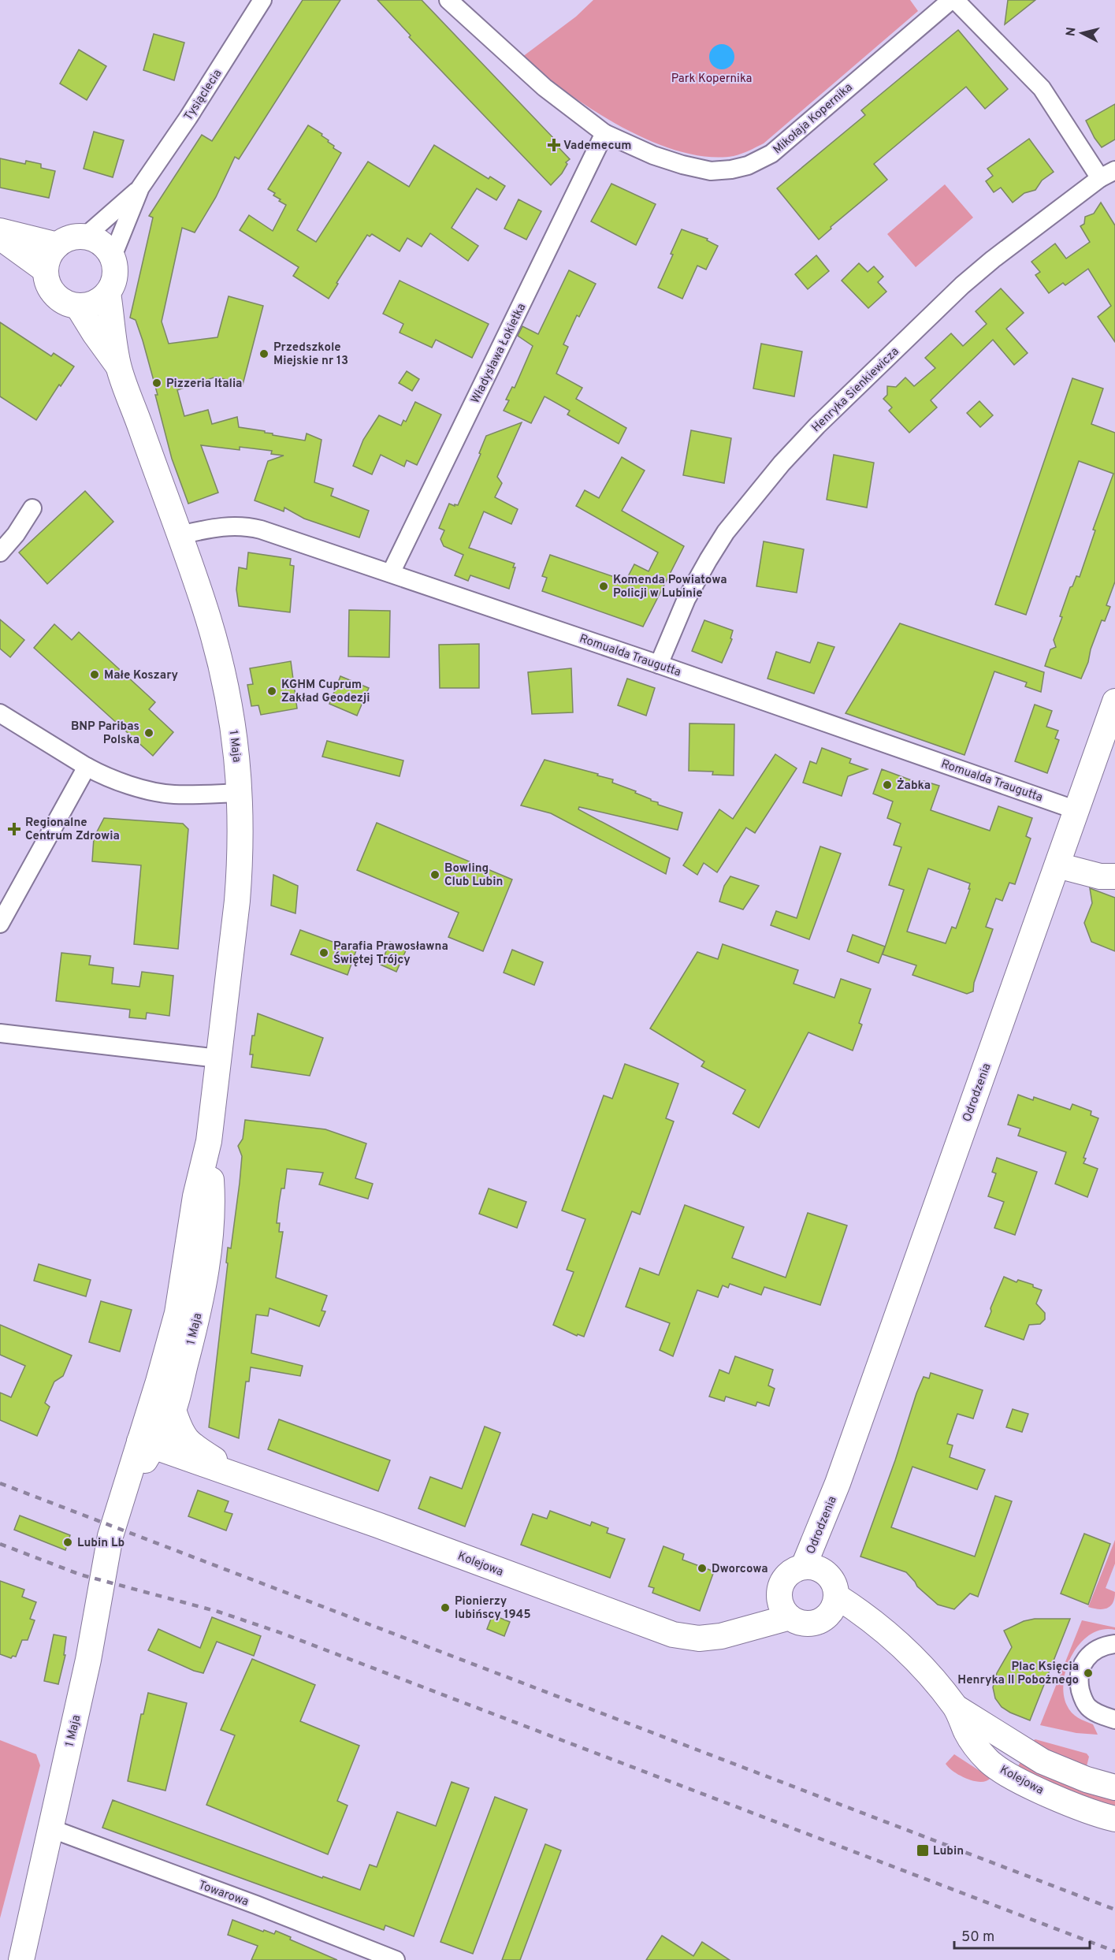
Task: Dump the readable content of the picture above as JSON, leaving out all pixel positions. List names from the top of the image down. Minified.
{"streets":{"street":["Tysiąclecia","Mikołaja Kopernika","Władysława Łokietka","Henryka Sienkiewicza","Romualda Traugutta","1 Maja","Odrodzenia","Kolejowa","Towarowa"]},"crossings":[["Mikołaja Kopernika","Władysława Łokietka"],["Władysława Łokietka","Romualda Traugutta"],["Henryka Sienkiewicza","Romualda Traugutta"],["Romualda Traugutta","1 Maja"],["Romualda Traugutta","Odrodzenia"],["1 Maja","Kolejowa"],["1 Maja","Towarowa"],["Odrodzenia","Kolejowa"]],"parks":["Park Kopernika"],"places":{"health":["Vademecum","Regionalne Centrum Zdrowia"],"other":["Przedszkole Miejskie nr 13","Pizzeria Italia","Komenda Powiatowa Policji w Lubinie","Małe Koszary","KGHM Cuprum Zakład Geodezji","BNP Paribas Polska","Żabka","Bowling Club Lubin","Parafia Prawosławna Świętej Trójcy","Lubin Lb","Dworcowa","Pionierzy lubińscy 1945","Plac Księcia Henryka II Pobożnego"],"transit":["Lubin"]},"scale_bar":"50 m","north":"left"}
